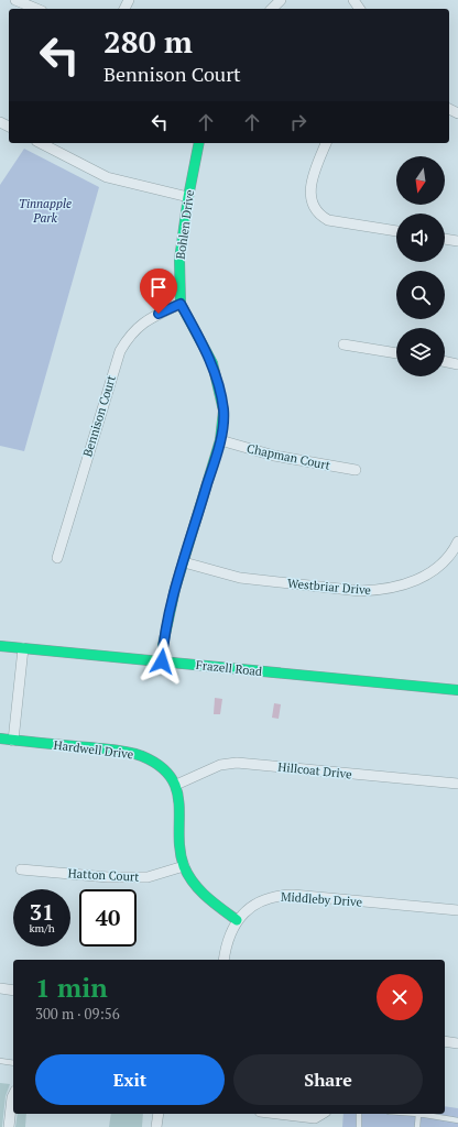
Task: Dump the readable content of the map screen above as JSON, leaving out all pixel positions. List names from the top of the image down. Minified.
{"streets":{"street":["Bohlen Drive","Bennison Court","Chapman Court","Westbriar Drive","Frazell Road","Hardwell Drive","Hillcoat Drive","Hatton Court","Middleby Drive"]},"crossings":[["Bohlen Drive","Bennison Court"],["Bohlen Drive","Chapman Court"],["Bohlen Drive","Westbriar Drive"],["Bohlen Drive","Frazell Road"],["Hardwell Drive","Hillcoat Drive"],["Hardwell Drive","Hatton Court"],["Hardwell Drive","Middleby Drive"]],"parks":["Tinnapple Park"],"north":"bottom","page":{"turn":["280 m","Bennison Court"],"speed":"31 km/h","limit":"40","heading":["1 min","300 m · 09:56"],"buttons":["Exit","Share"]}}
